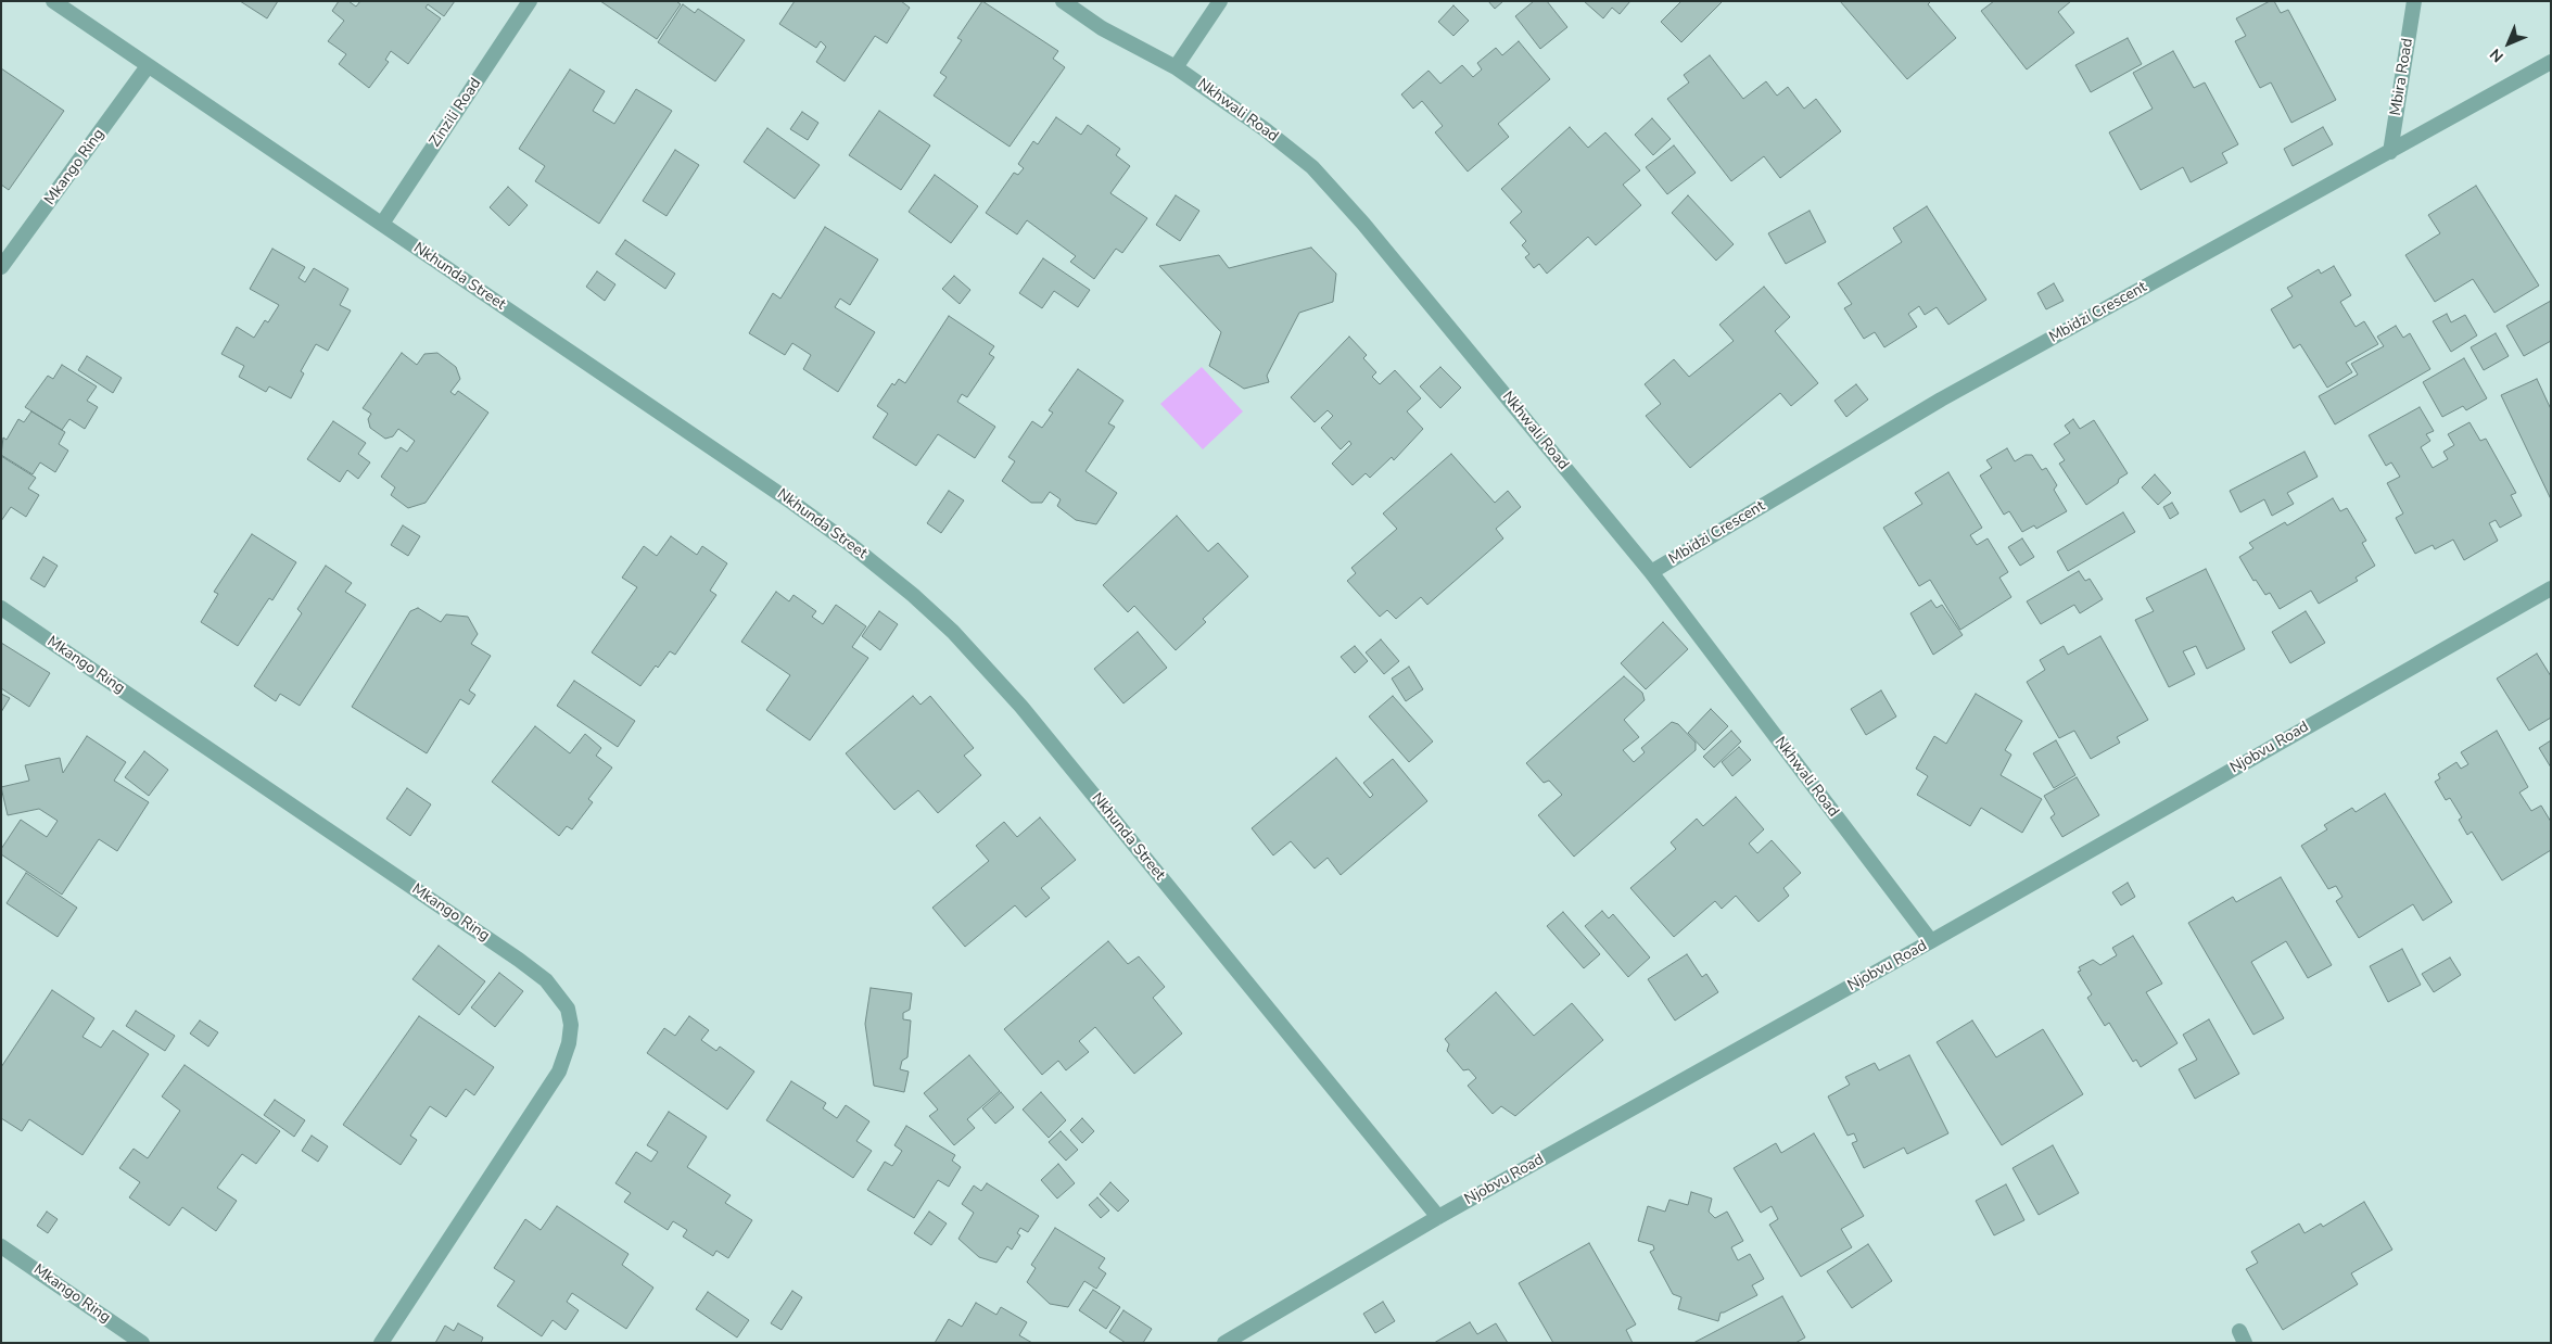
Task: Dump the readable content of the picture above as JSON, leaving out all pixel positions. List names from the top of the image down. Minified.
{"streets":{"street":["Mbira Road","Nkhwali Road","Zinzili Road","Mkango Ring","Nkhunda Street","Mbidzi Crescent","Njobvu Road"]},"crossings":[["Mbira Road","Mbidzi Crescent"],["Nkhwali Road","Mbidzi Crescent"],["Nkhwali Road","Njobvu Road"],["Zinzili Road","Nkhunda Street"],["Mkango Ring","Nkhunda Street"],["Nkhunda Street","Njobvu Road"]],"north":"bottom left"}
